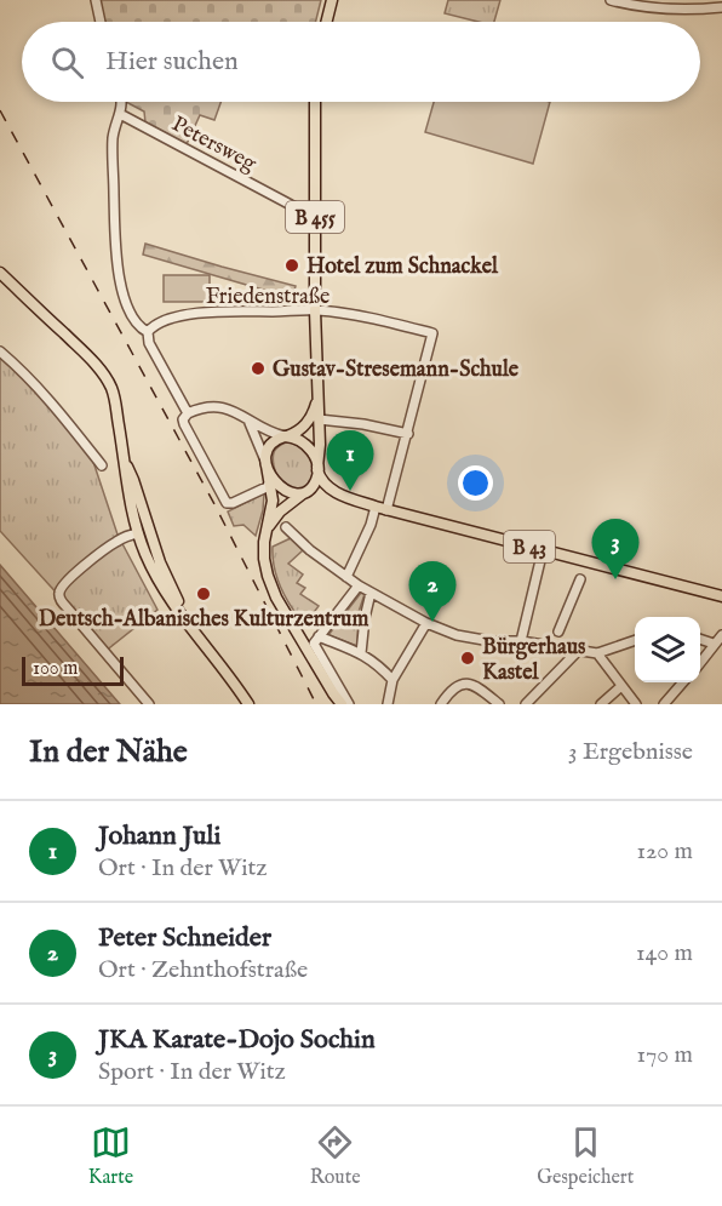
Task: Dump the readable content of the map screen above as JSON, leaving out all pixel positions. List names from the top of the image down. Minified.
{"streets":{"main road":["B 455","B 43"],"street":["Petersweg","Friedenstraße"]},"crossings":[["Petersweg","B 455"],["B 455","Friedenstraße"],["B 455","B 43"]],"places":["Hotel zum Schnackel","Gustav-Stresemann-Schule","Deutsch-Albanisches Kulturzentrum","Bürgerhaus Kastel"],"scale_bar":"100 m","page":{"search":"Hier suchen","pins":["1","3","2"],"scale":"100 m","heading":["In der Nähe","3 Ergebnisse"],"list":[{"mark":"1","name":"Johann Juli","note":"Ort · In der Witz","value":"120 m"},{"mark":"2","name":"Peter Schneider","note":"Ort · Zehnthofstraße","value":"140 m"},{"mark":"3","name":"JKA Karate-Dojo Sochin","note":"Sport · In der Witz","value":"170 m"}],"nav":["Karte","Route","Gespeichert"]}}
